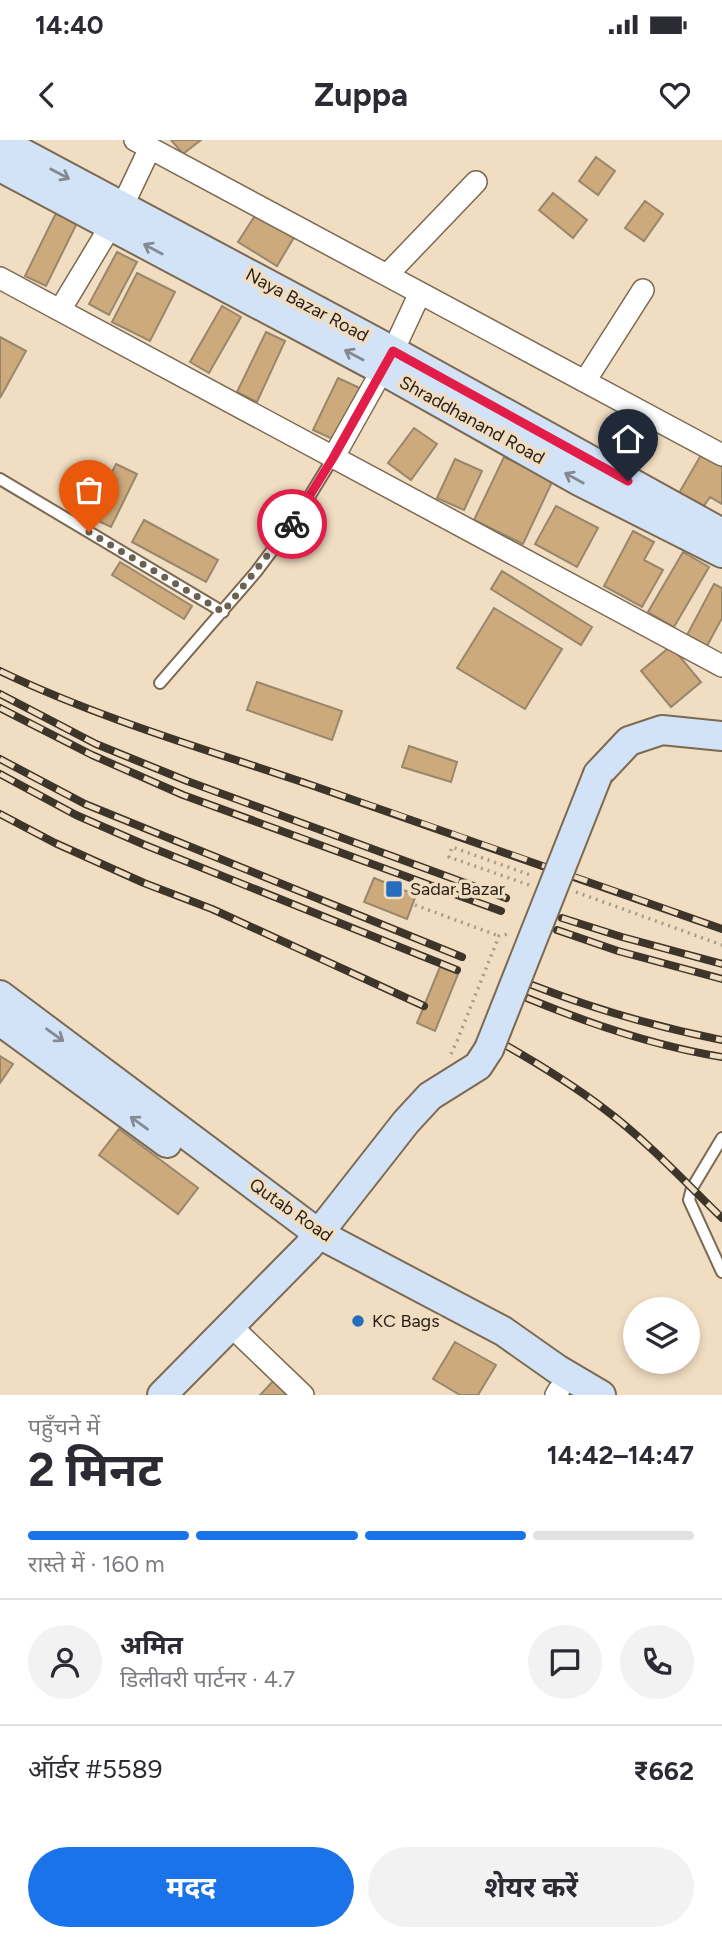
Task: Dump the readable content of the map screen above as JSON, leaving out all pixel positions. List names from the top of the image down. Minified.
{"streets":{"street":["Naya Bazar Road","Shraddhanand Road","Qutab Road"]},"crossings":[["Naya Bazar Road","Shraddhanand Road"]],"places":{"transit":["Sadar Bazar"],"other":["KC Bags"]},"page":{"status":"14:40","header":"Zuppa","heading":["2 मिनट","पहुँचने में","14:42–14:47"],"panel":["अमित","डिलीवरी पार्टनर · 4.7","ऑर्डर #5589","₹662"],"bar":"रास्ते में · 160 m","buttons":["मदद","शेयर करें"]}}
